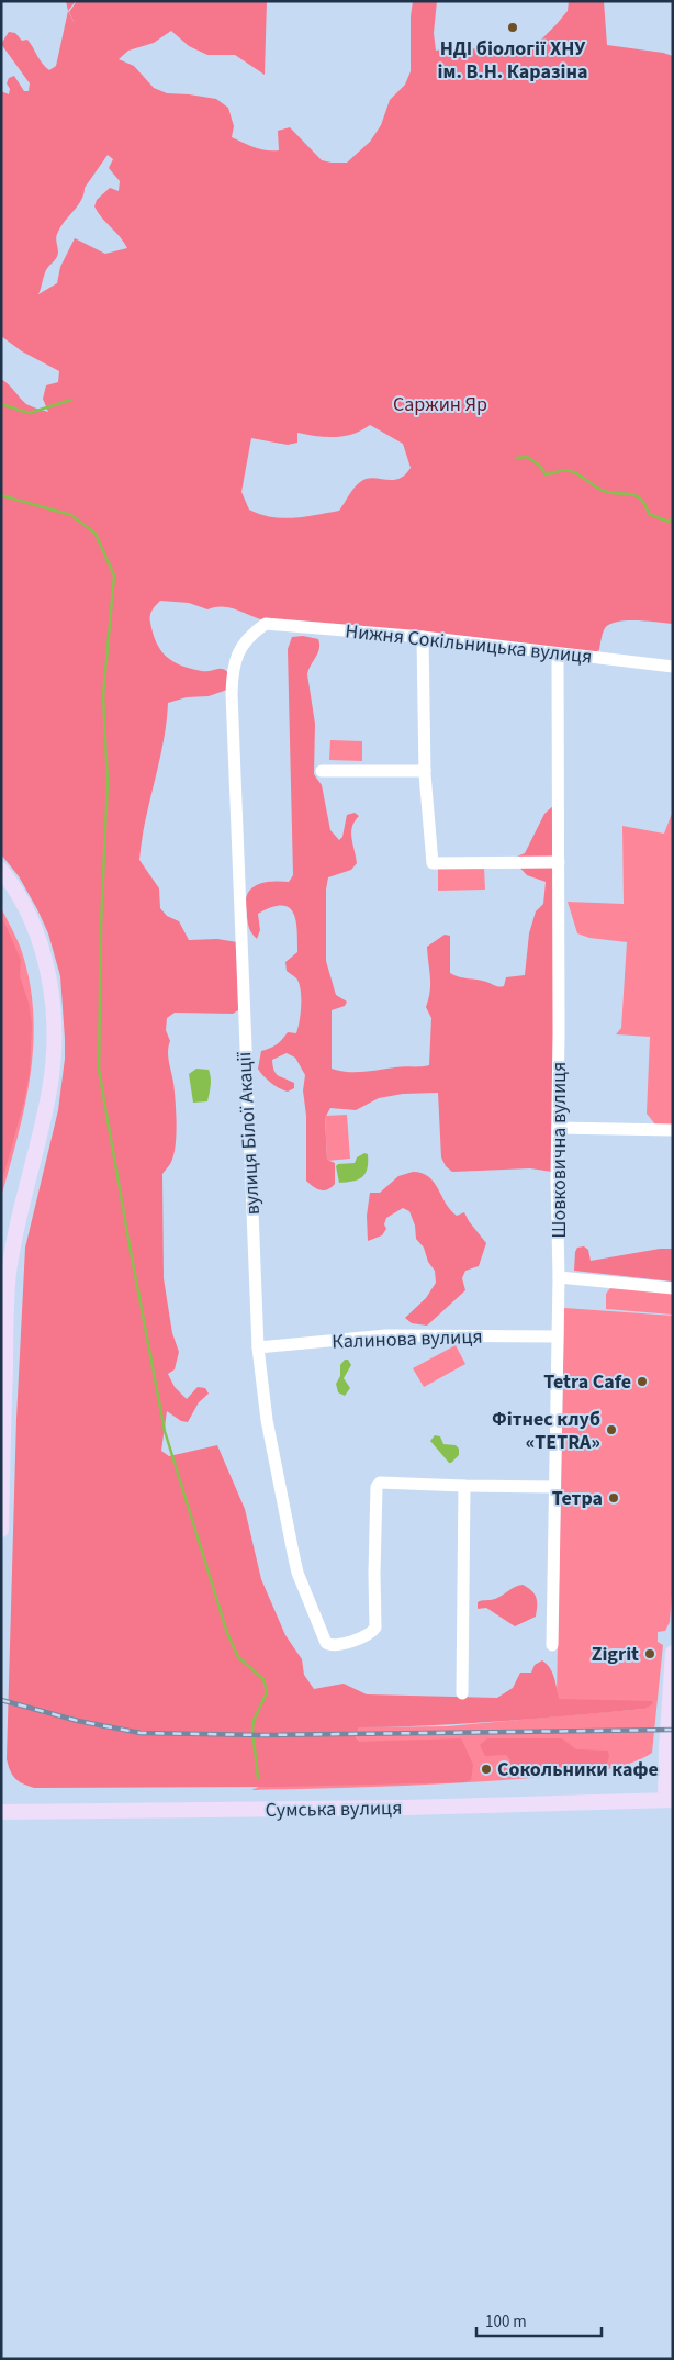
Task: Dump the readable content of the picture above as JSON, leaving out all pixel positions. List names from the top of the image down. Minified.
{"streets":{"main road":["Сумська вулиця"],"street":["Нижня Сокільницька вулиця","вулиця Білої Акації","Шовковична вулиця","Калинова вулиця"]},"crossings":[["Нижня Сокільницька вулиця","вулиця Білої Акації"],["Нижня Сокільницька вулиця","Шовковична вулиця"],["вулиця Білої Акації","Калинова вулиця"],["Шовковична вулиця","Калинова вулиця"]],"parks":["Саржин Яр"],"places":["НДІ біології ХНУ ім. В.Н. Каразіна","Tetra Cafe","Фітнес клуб «TETRA»","Тетра","Zigrit","Сокольники кафе"],"scale_bar":"100 m"}
